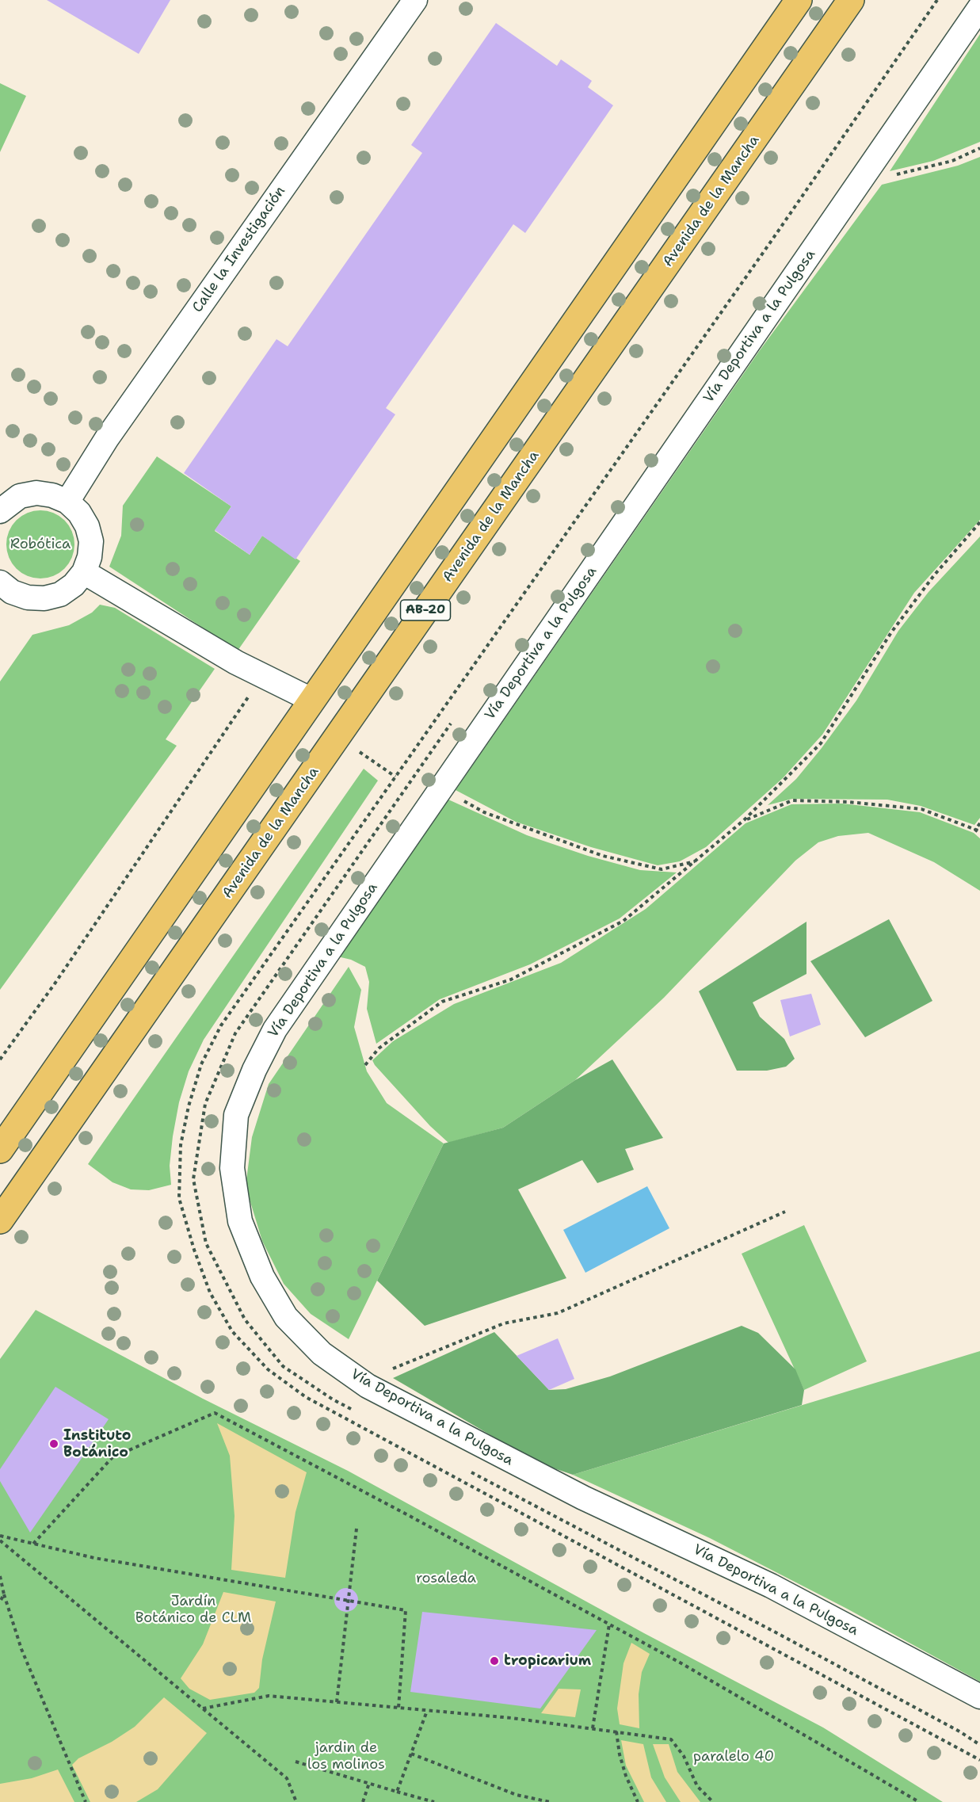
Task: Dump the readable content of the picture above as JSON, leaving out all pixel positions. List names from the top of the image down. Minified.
{"streets":{"main road":["Avenida de la Mancha","AB-20"],"street":["Calle la Investigación","Vía Deportiva a la Pulgosa"]},"parks":["Robótica","rosaleda","Jardín Botánico de CLM","jardin de los molinos","paralelo 40"],"places":["Instituto Botánico","tropicarium"]}
